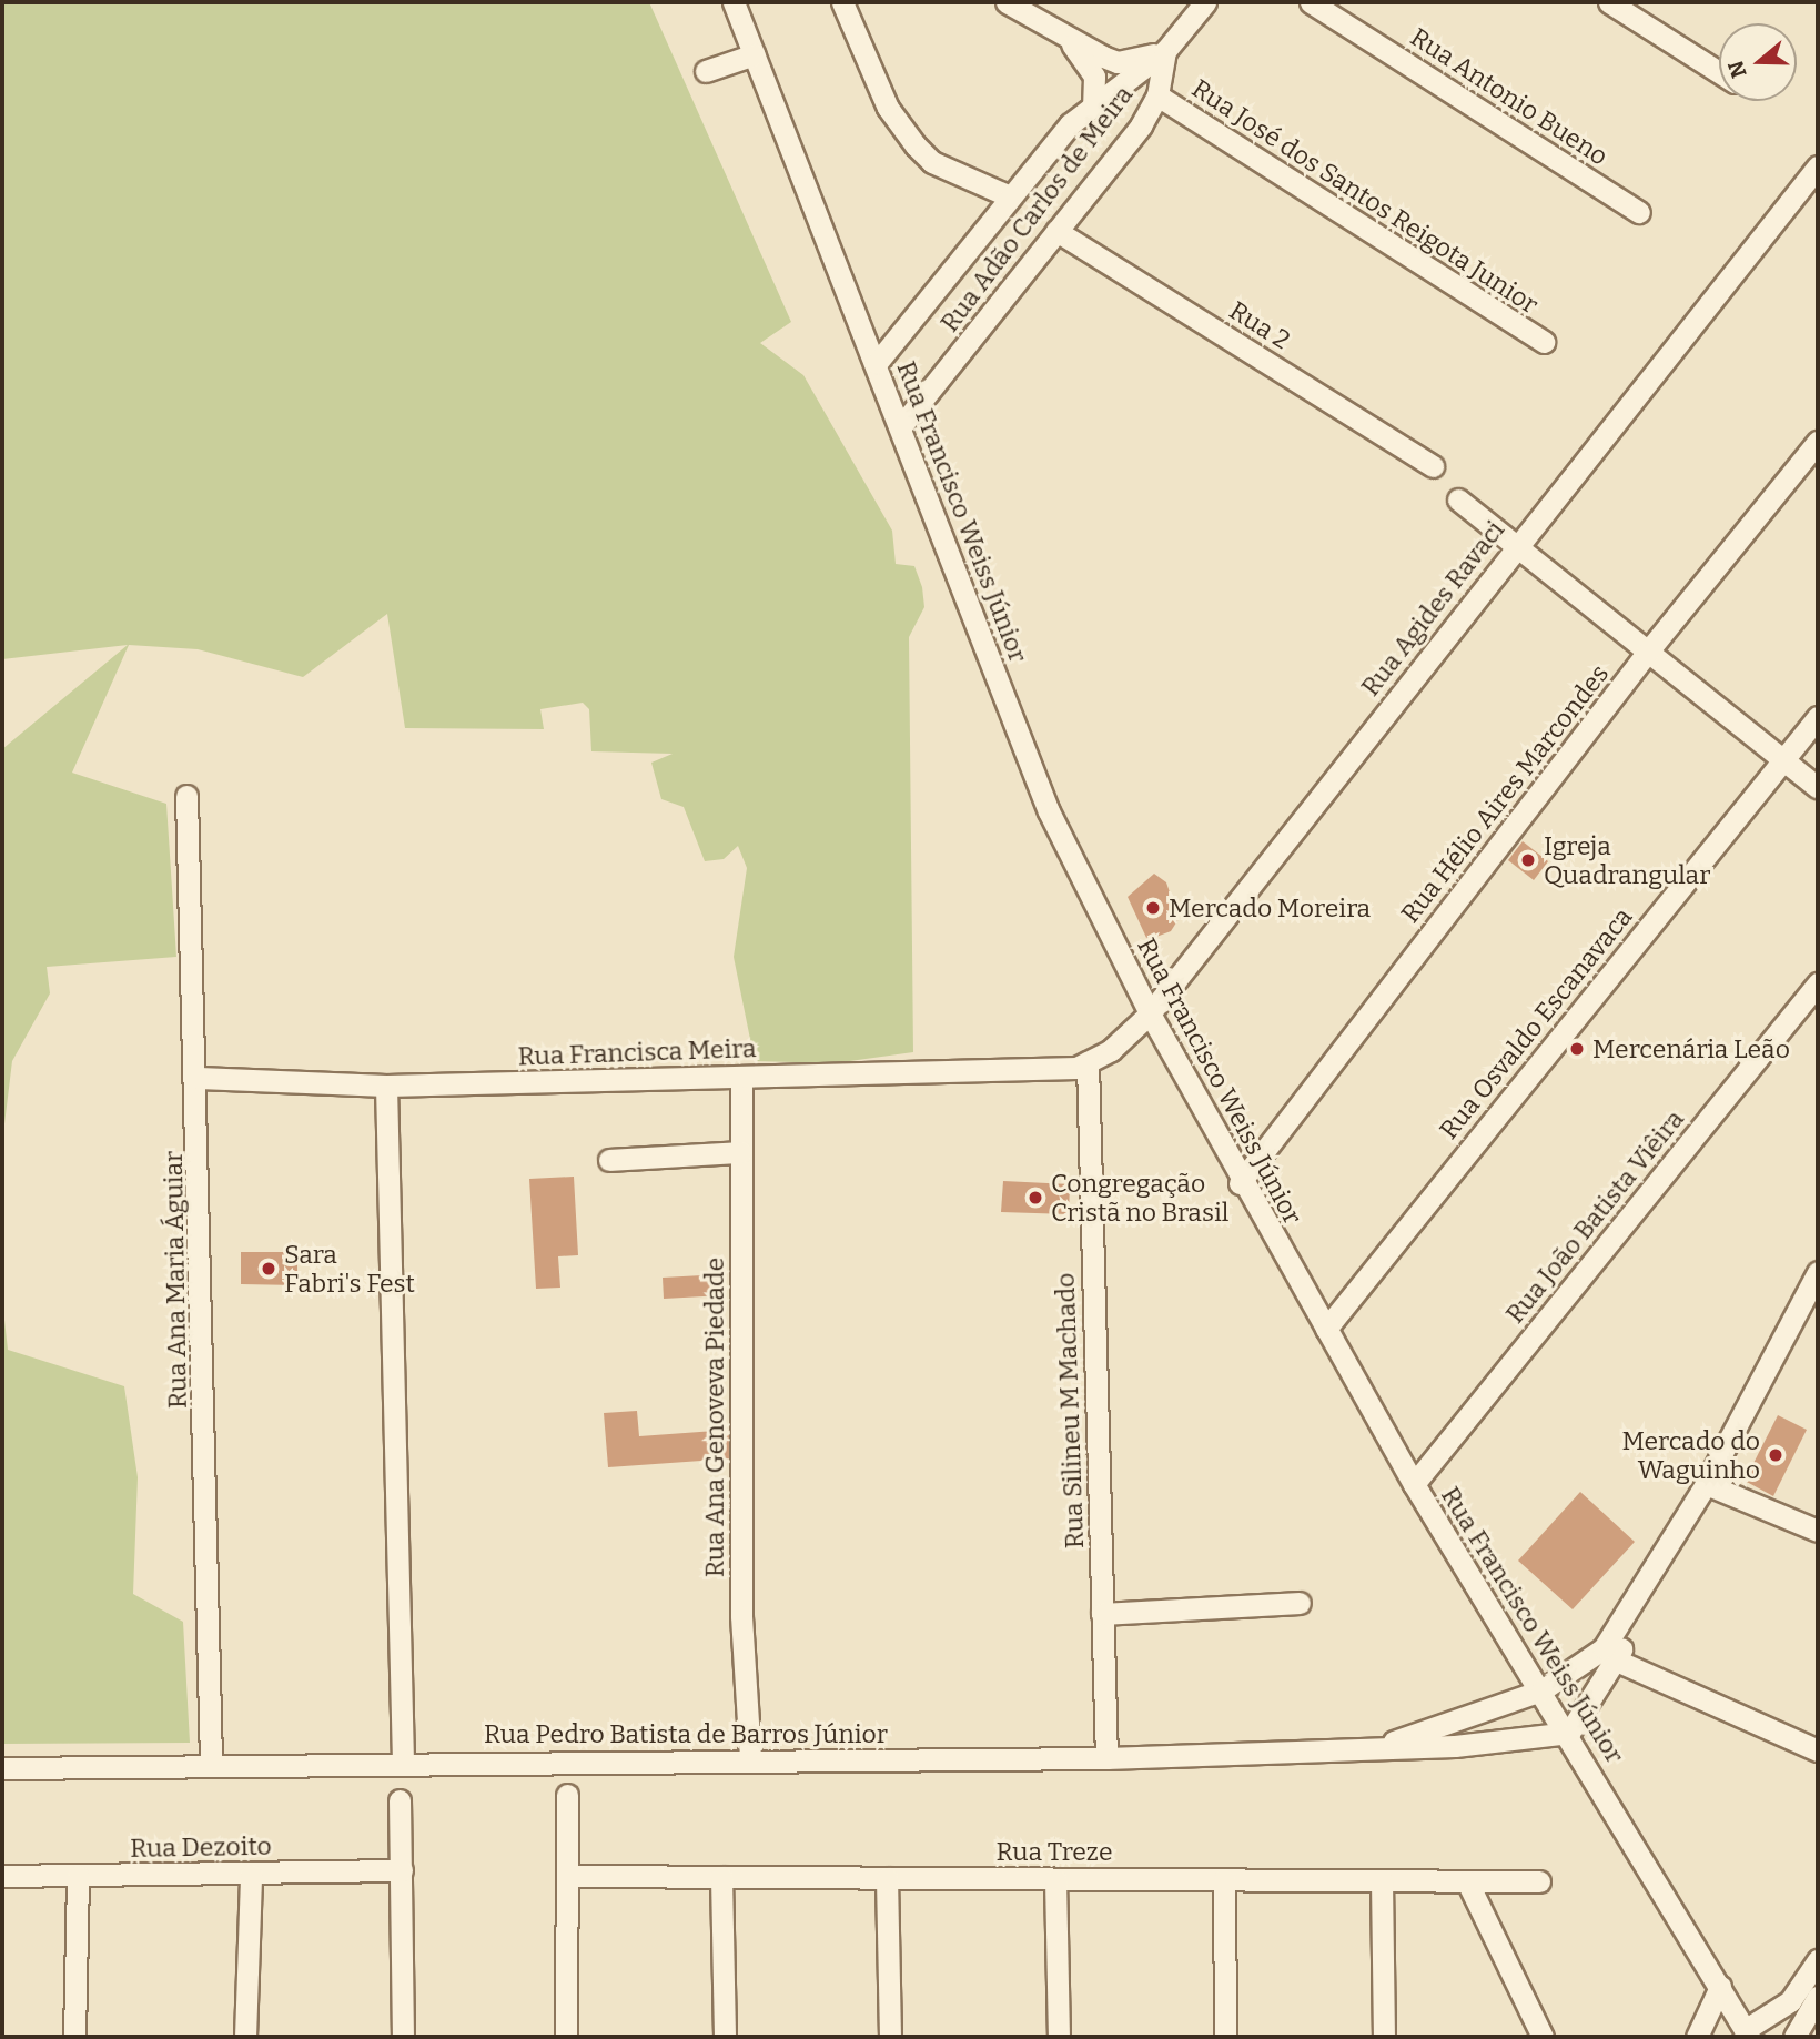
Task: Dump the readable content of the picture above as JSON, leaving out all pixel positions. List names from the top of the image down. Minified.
{"streets":{"street":["Rua Antonio Bueno","Rua José dos Santos Reigota Junior","Rua Adão Carlos de Meira","Rua 2","Rua Francisco Weiss Júnior","Rua Agides Ravaci","Rua Hélio Aires Marcondes","Rua Osvaldo Escanavaca","Rua Francisca Meira","Rua João Batista Viêira","Rua Ana Maria Águiar","Rua Silineu M Machado","Rua Ana Genoveva Piedade","Rua Pedro Batista de Barros Júnior","Rua Dezoito","Rua Treze"]},"crossings":[["Rua José dos Santos Reigota Junior","Rua Adão Carlos de Meira"],["Rua Adão Carlos de Meira","Rua 2"],["Rua Adão Carlos de Meira","Rua Francisco Weiss Júnior"],["Rua Francisco Weiss Júnior","Rua Agides Ravaci"],["Rua Francisco Weiss Júnior","Rua Hélio Aires Marcondes"],["Rua Francisco Weiss Júnior","Rua Osvaldo Escanavaca"],["Rua Francisco Weiss Júnior","Rua João Batista Viêira"],["Rua Francisco Weiss Júnior","Rua Pedro Batista de Barros Júnior"],["Rua Agides Ravaci","Rua Francisca Meira"],["Rua Agides Ravaci","Rua Silineu M Machado"],["Rua Francisca Meira","Rua Ana Maria Águiar"],["Rua Francisca Meira","Rua Silineu M Machado"],["Rua Francisca Meira","Rua Ana Genoveva Piedade"],["Rua Ana Maria Águiar","Rua Pedro Batista de Barros Júnior"],["Rua Silineu M Machado","Rua Pedro Batista de Barros Júnior"],["Rua Ana Genoveva Piedade","Rua Pedro Batista de Barros Júnior"]],"places":["Igreja Quadrangular","Mercado Moreira","Mercenária Leão","Congregação Cristã no Brasil","Sara Fabri's Fest","Mercado do Waguinho"],"north":"left"}
